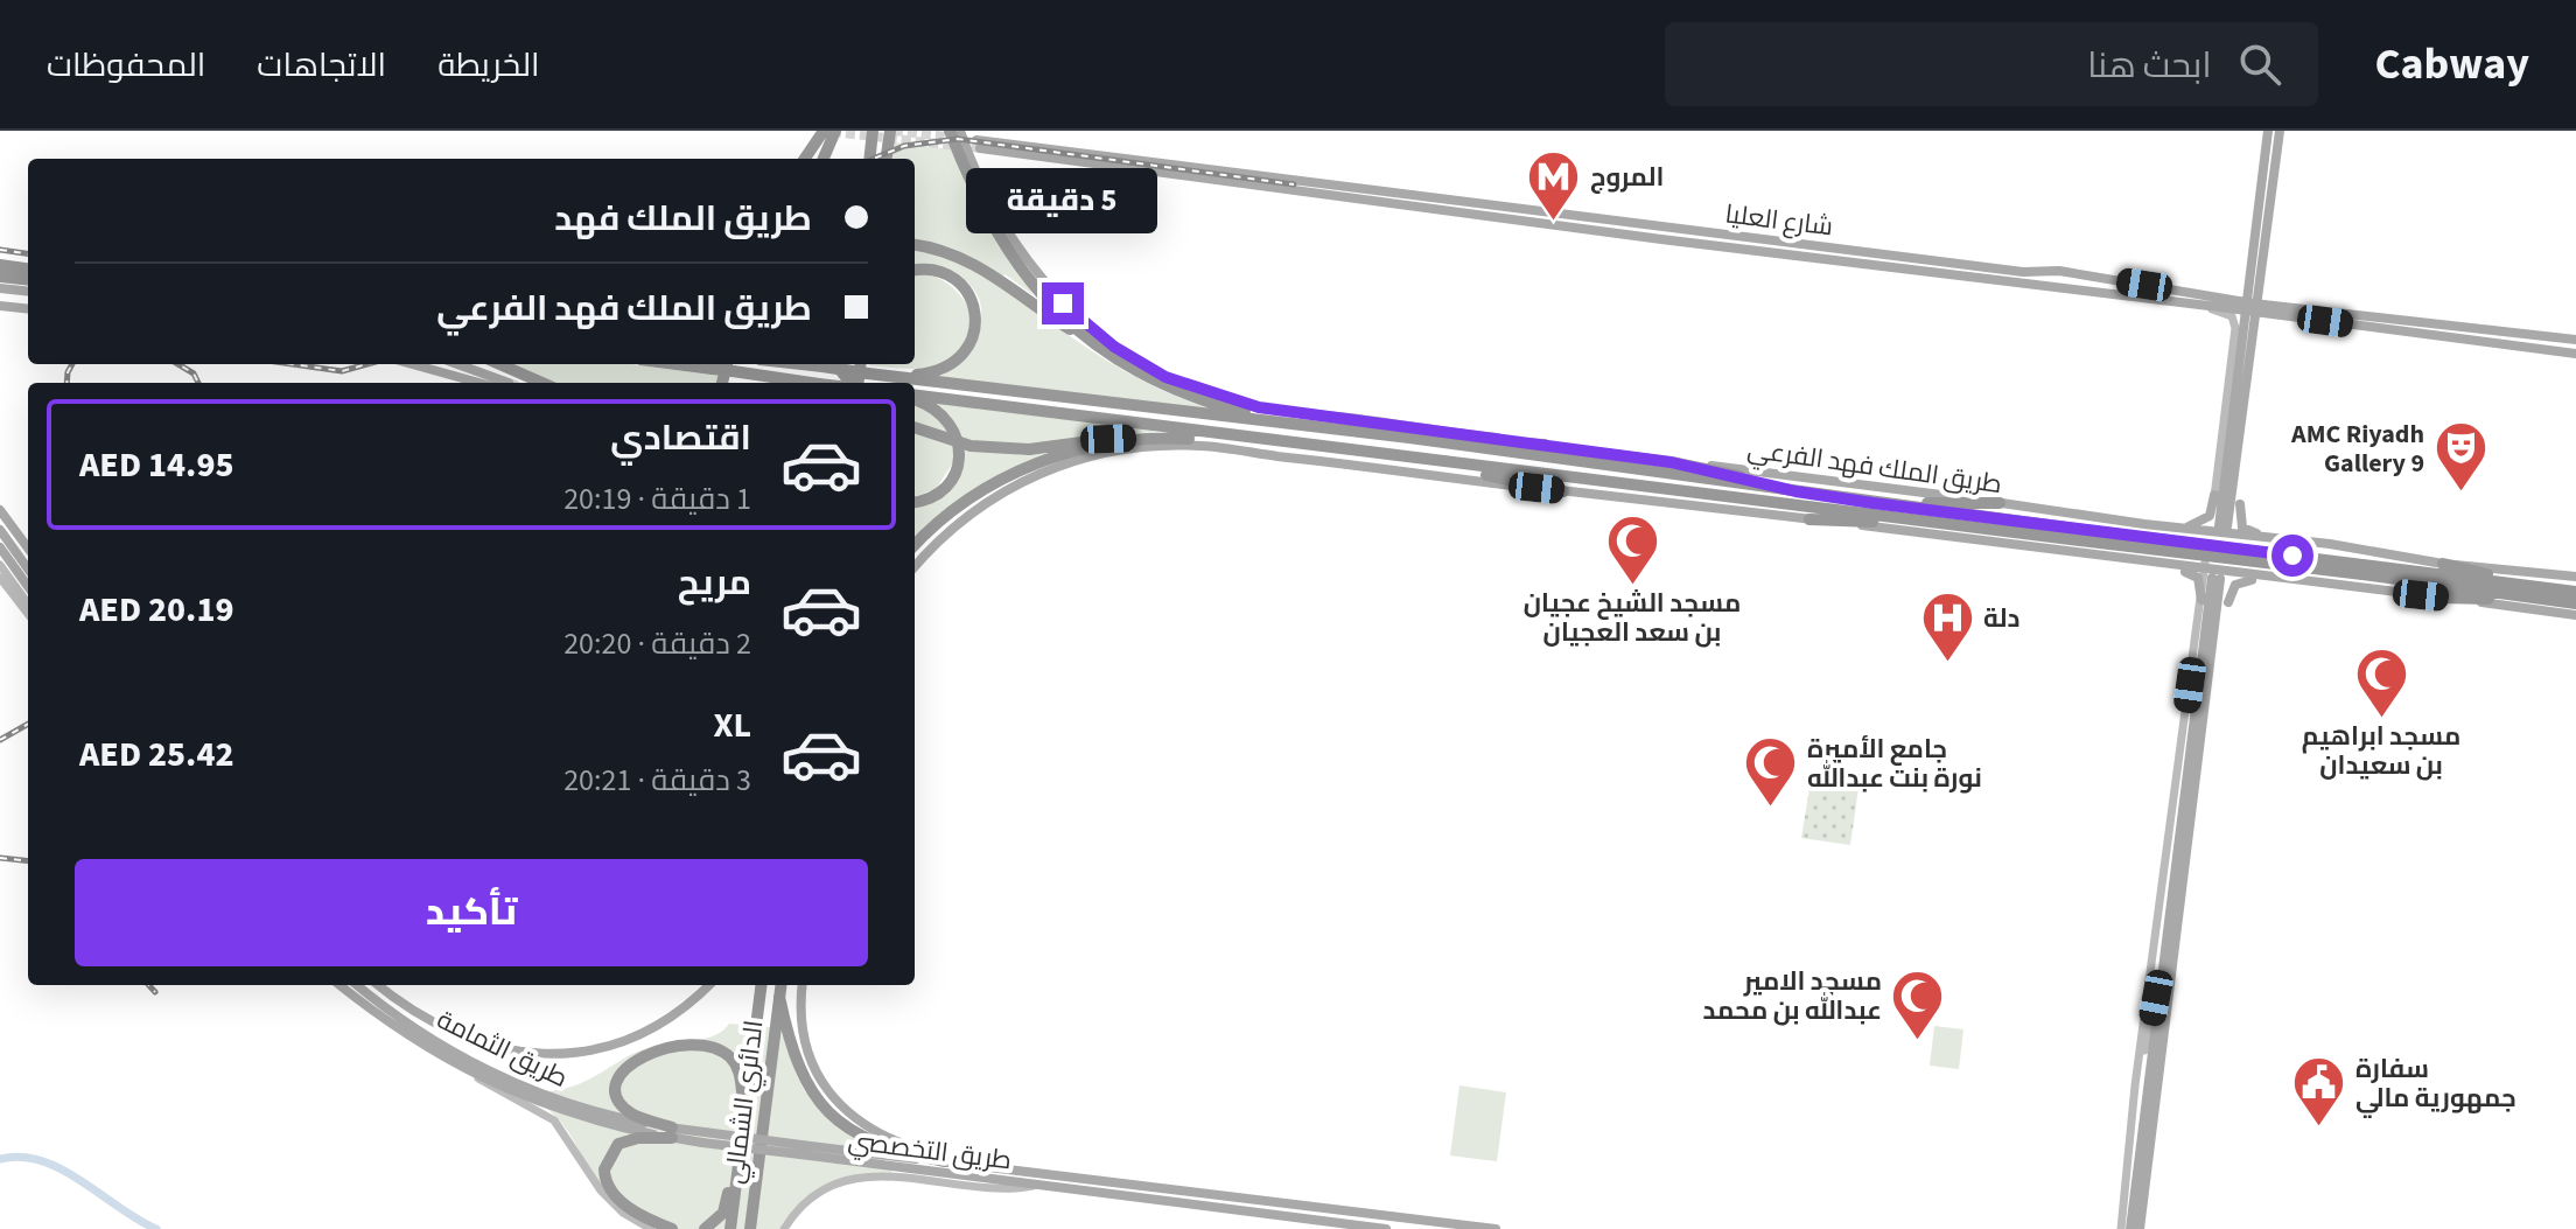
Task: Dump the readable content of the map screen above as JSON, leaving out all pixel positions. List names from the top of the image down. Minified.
{"streets":{"highway":["الدائري الشمالي"],"main road":["شارع العليا","طريق الملك فهد الفرعي","طريق الثمامة","طريق التخصصي"]},"crossings":[["طريق الثمامة","طريق التخصصي"]],"places":{"metro station":["المروج"],"theatre":["AMC Riyadh Gallery 9"],"mosque":["مسجد الشيخ عجيان بن سعد العجيان","مسجد ابراهيم بن سعيدان","جامع الأميرة نورة بنت عبدالله","مسجد الامير عبدالله بن محمد"],"hospital":["دلة"],"public building":["سفارة جمهورية مالي"]},"page":{"header":"Cabway","search":"ابحث هنا","nav":["الخريطة","الاتجاهات","المحفوظات"],"banner":["طريق الملك فهد","طريق الملك فهد الفرعي"],"bubble":"5 دقيقة","list":[{"name":"اقتصادي","note":"1 دقيقة · 20:19","value":"AED 14.95"},{"name":"مريح","note":"2 دقيقة · 20:20","value":"AED 20.19"},{"name":"XL","note":"3 دقيقة · 20:21","value":"AED 25.42"}],"buttons":"تأكيد"}}
